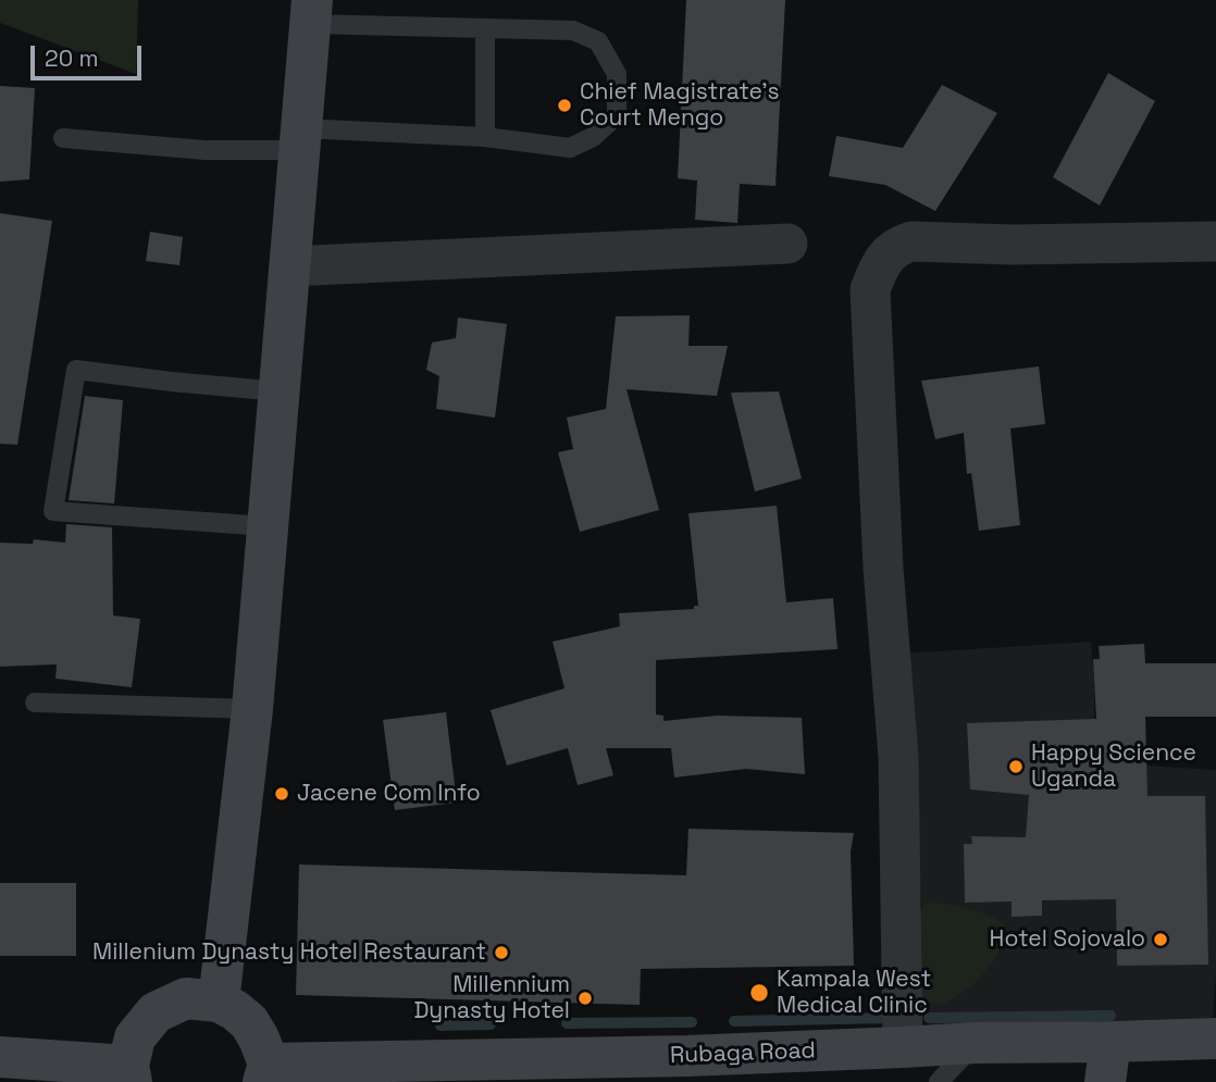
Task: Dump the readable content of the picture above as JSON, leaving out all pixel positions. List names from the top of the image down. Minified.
{"streets":{"main road":["Rubaga Road"]},"places":["Chief Magistrate's Court Mengo","Happy Science Uganda","Jacene Com Info","Hotel Sojovalo","Millenium Dynasty Hotel Restaurant","Kampala West Medical Clinic","Millennium Dynasty Hotel"],"scale_bar":"20 m"}
